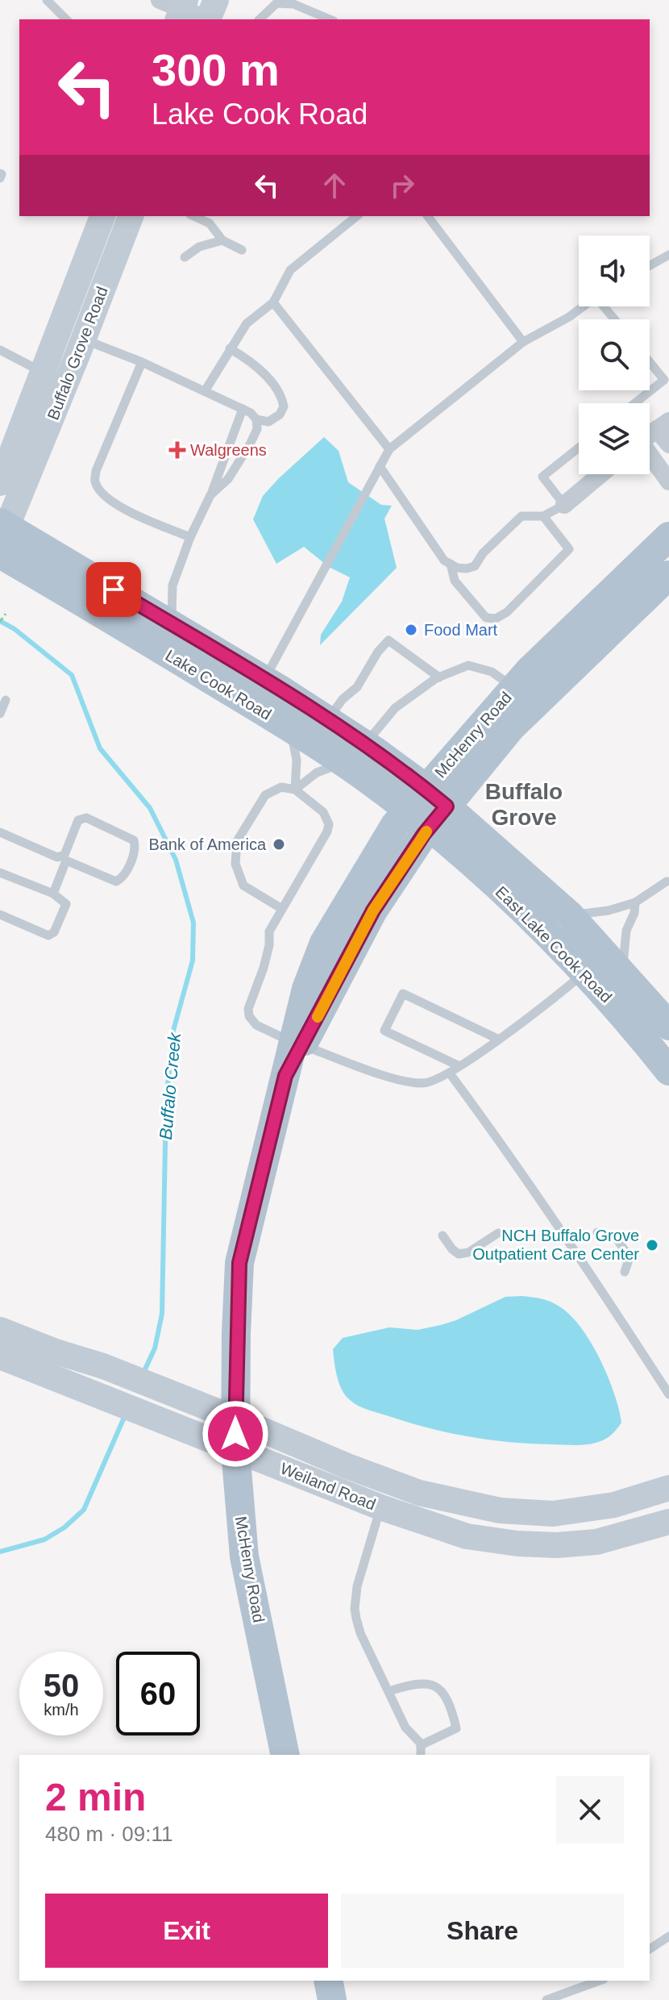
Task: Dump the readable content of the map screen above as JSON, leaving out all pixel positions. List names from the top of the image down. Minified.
{"streets":{"main road":["Buffalo Grove Road","Lake Cook Road","McHenry Road","East Lake Cook Road","Weiland Road"]},"crossings":[["Lake Cook Road","McHenry Road"],["Lake Cook Road","East Lake Cook Road"],["McHenry Road","East Lake Cook Road"],["McHenry Road","Weiland Road"]],"districts":["Buffalo Grove"],"water":["Buffalo Creek"],"places":{"health":["Walgreens"],"other":["Food Mart","Bank of America","NCH Buffalo Grove Outpatient Care Center"]},"page":{"turn":["300 m","Lake Cook Road"],"speed":"50 km/h","limit":"60","heading":["2 min","480 m · 09:11"],"buttons":["Exit","Share"]}}
